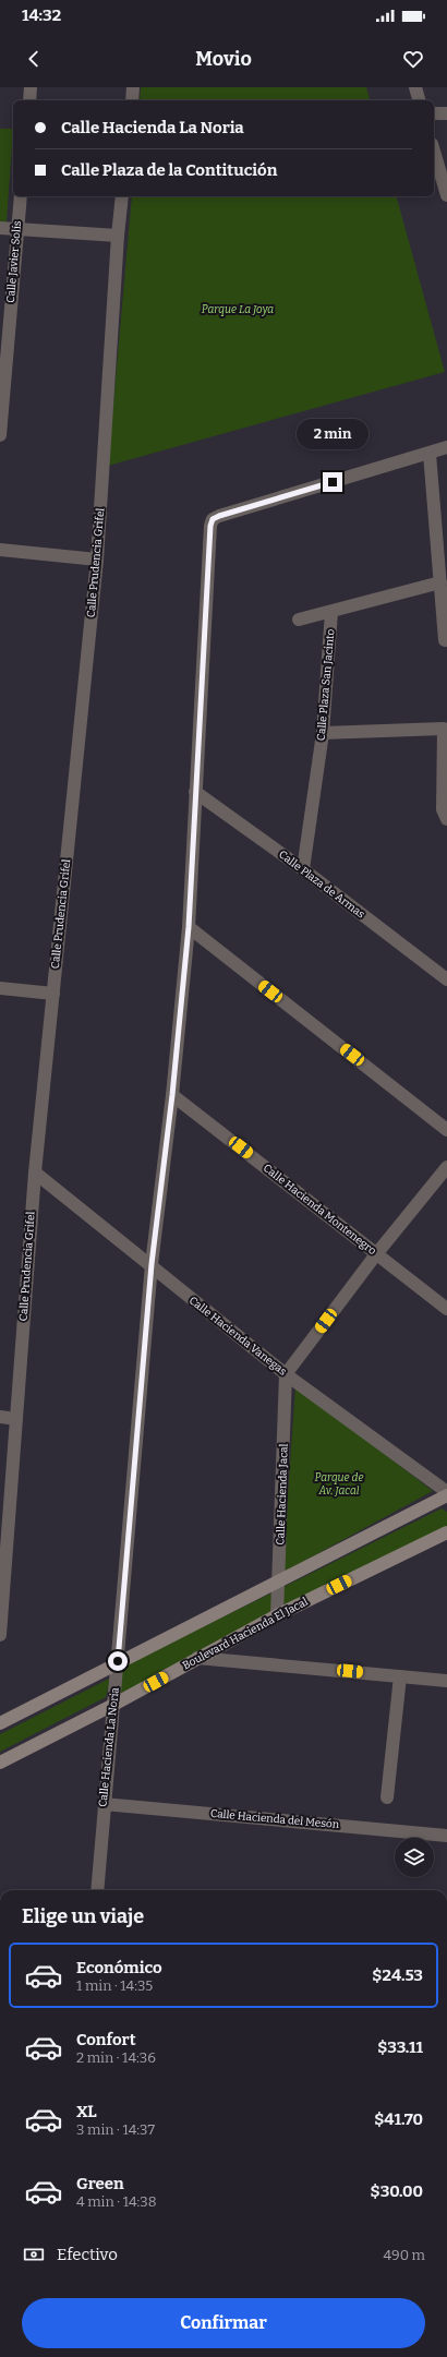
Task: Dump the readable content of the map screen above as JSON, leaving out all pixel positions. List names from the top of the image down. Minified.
{"streets":{"main road":["Boulevard Hacienda El Jacal"],"street":["Calle Javier Solís","Calle Prudencia Grifel","Calle Plaza San Jacinto","Calle Plaza de Armas","Calle Hacienda Montenegro","Calle Hacienda Vanegas","Calle Hacienda Jacal","Calle Hacienda La Noria","Calle Hacienda del Mesón"]},"crossings":[["Calle Prudencia Grifel","Calle Hacienda Vanegas"],["Calle Plaza San Jacinto","Calle Plaza de Armas"],["Calle Plaza de Armas","Calle Hacienda La Noria"],["Calle Hacienda Montenegro","Calle Hacienda La Noria"],["Calle Hacienda Vanegas","Calle Hacienda Jacal"],["Calle Hacienda Vanegas","Calle Hacienda La Noria"],["Calle Hacienda Jacal","Boulevard Hacienda El Jacal"],["Boulevard Hacienda El Jacal","Calle Hacienda La Noria"],["Calle Hacienda La Noria","Calle Hacienda del Mesón"]],"parks":["Parque La Joya","Parque de Av. Jacal"],"page":{"status":"14:32","header":"Movio","banner":["Calle Hacienda La Noria","Calle Plaza de la Contitución"],"bubble":"2 min","heading":"Elige un viaje","list":[{"name":"Económico","note":"1 min · 14:35","value":"$24.53"},{"name":"Confort","note":"2 min · 14:36","value":"$33.11"},{"name":"XL","note":"3 min · 14:37","value":"$41.70"},{"name":"Green","note":"4 min · 14:38","value":"$30.00"}],"pay":["Efectivo","490 m"],"buttons":"Confirmar"}}
